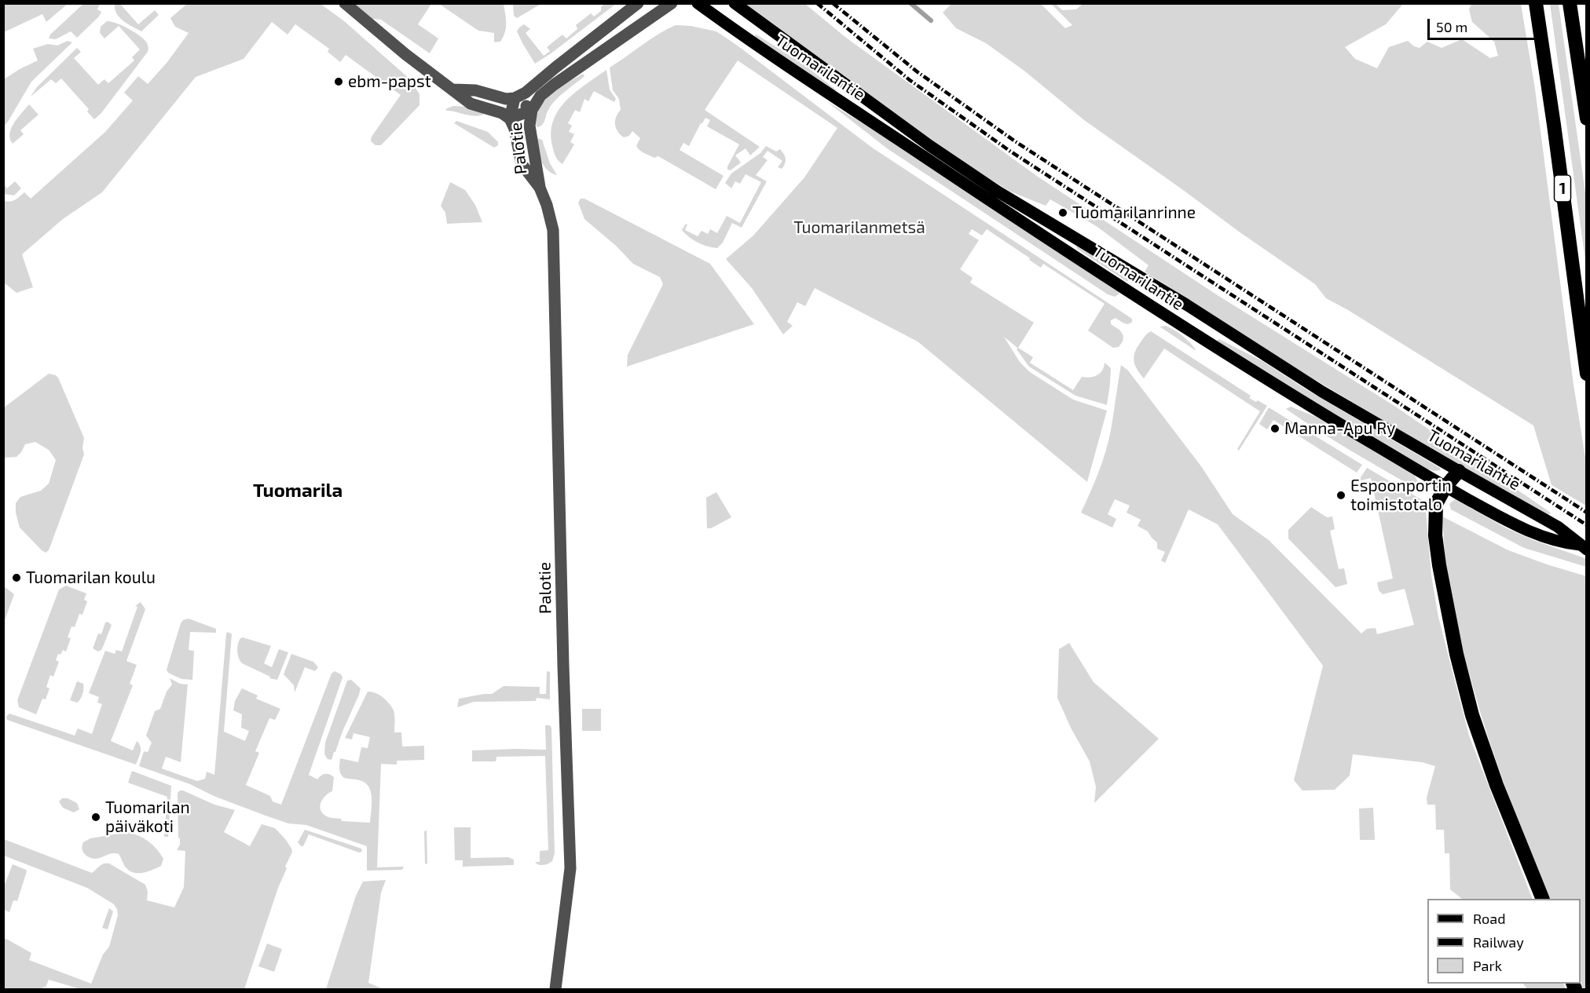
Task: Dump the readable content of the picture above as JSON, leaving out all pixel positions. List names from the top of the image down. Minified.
{"streets":{"highway":["1"],"main road":["Tuomarilantie"],"street":["Palotie"]},"districts":["Tuomarila"],"parks":["Tuomarilanmetsä"],"places":["ebm-papst","Tuomarilanrinne","Manna-Apu Ry","Espoonportin toimistotalo","Tuomarilan koulu","Tuomarilan päiväkoti"],"legend":["Road","Railway","Park"],"scale_bar":"50 m"}
